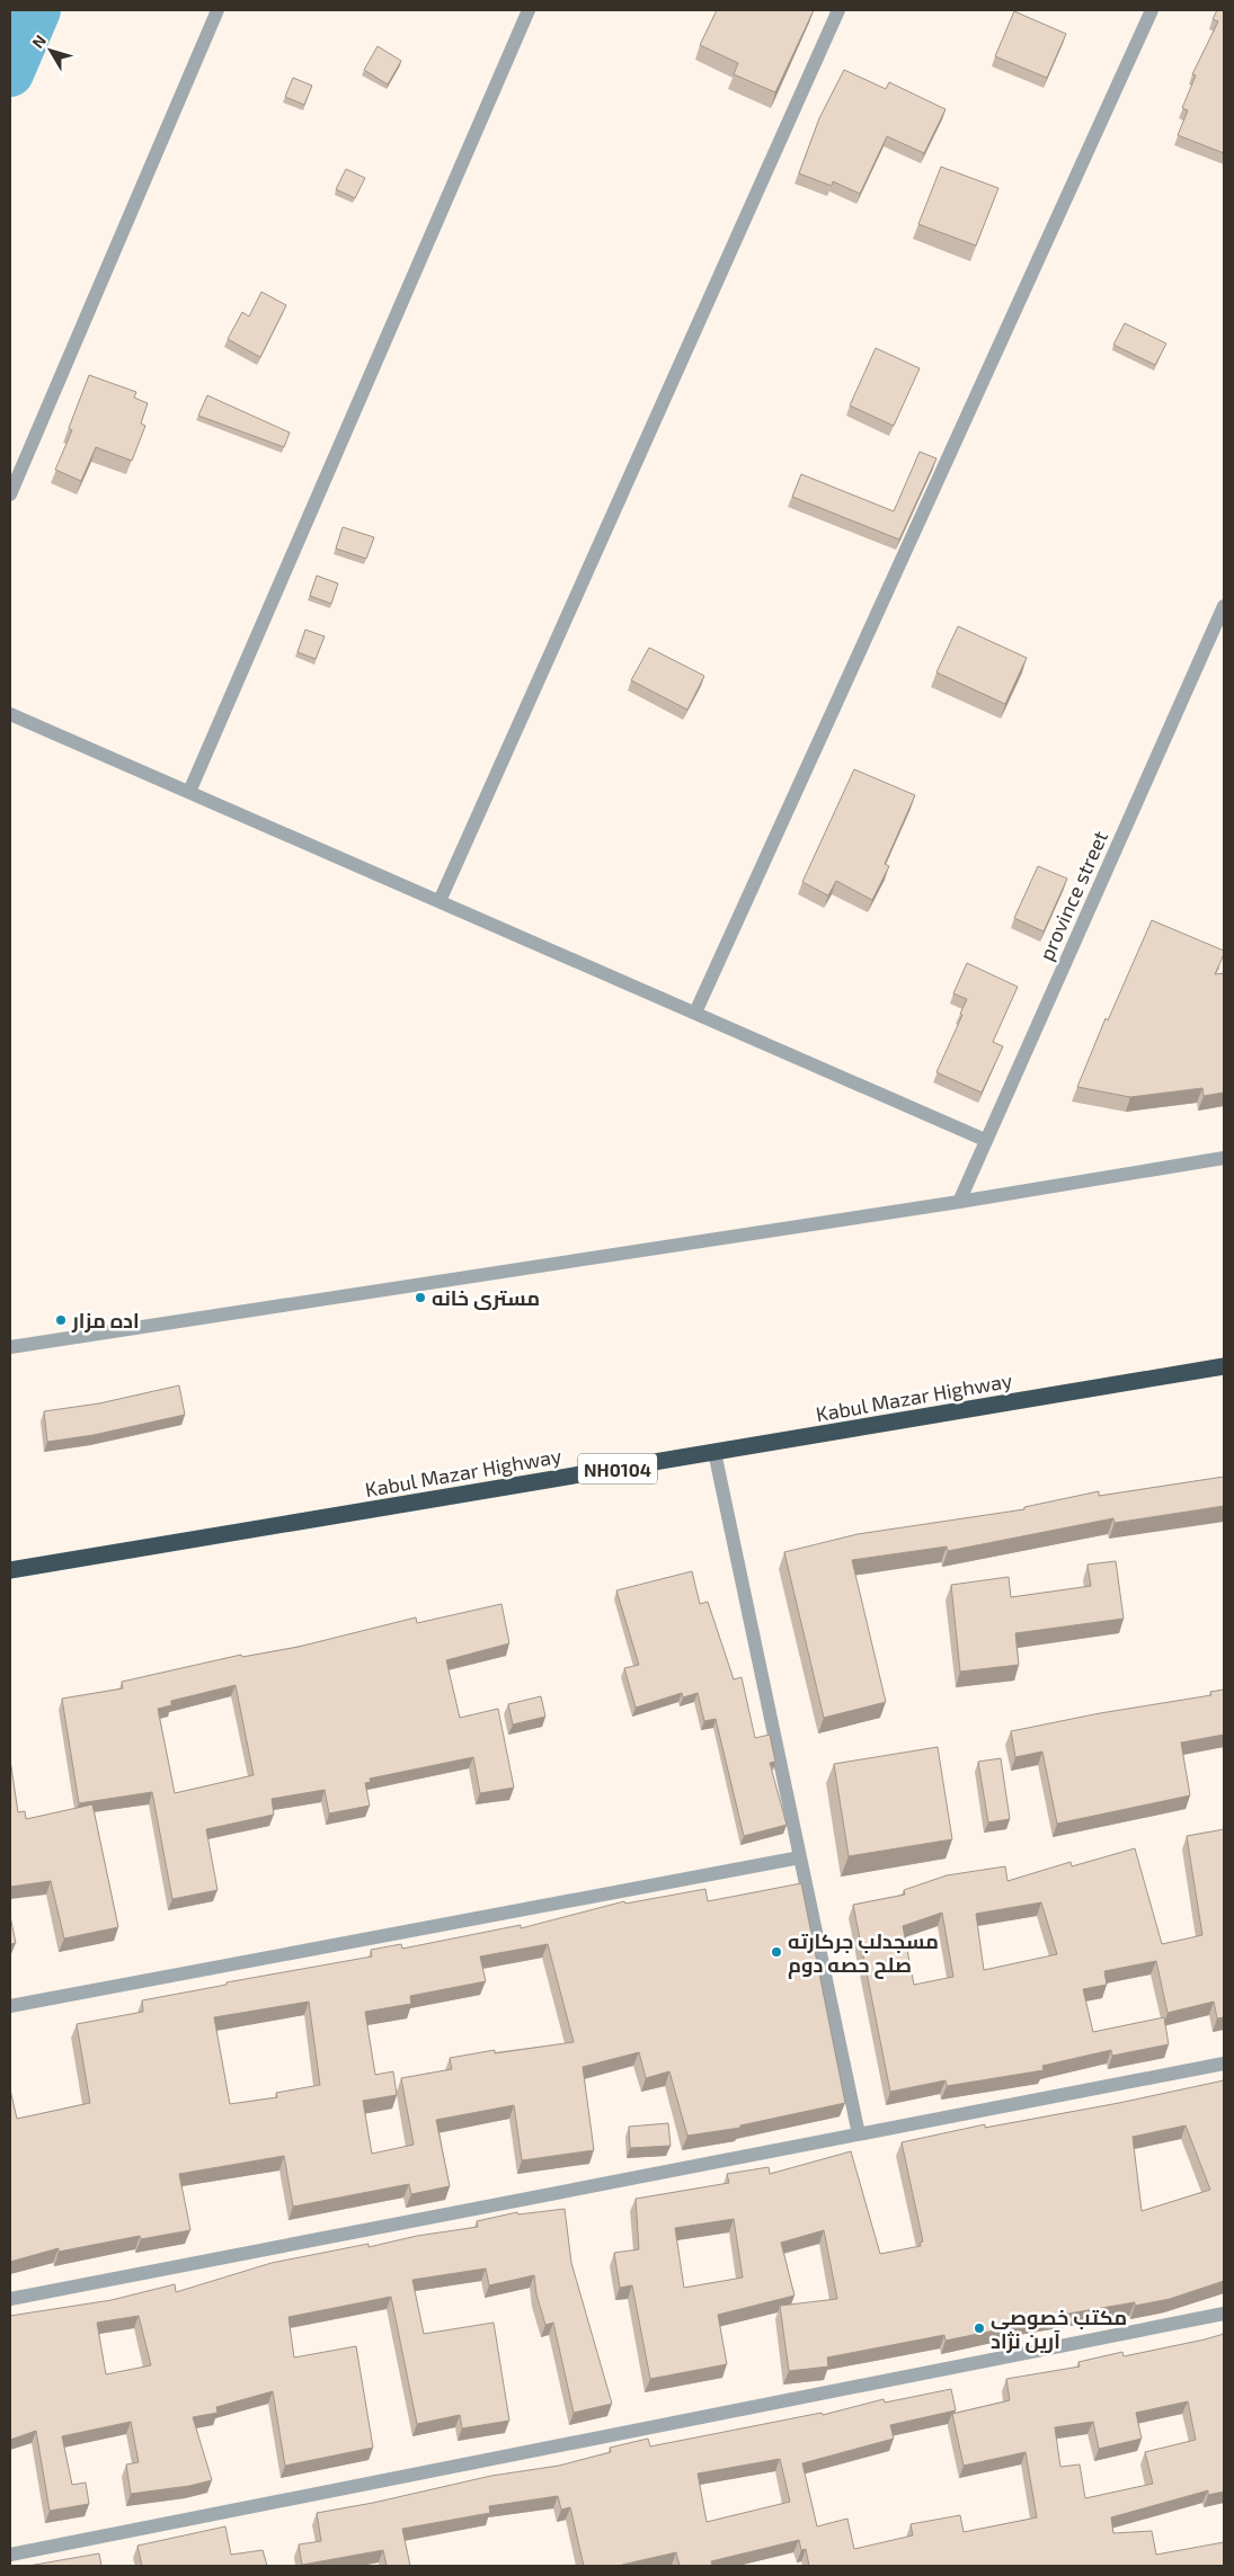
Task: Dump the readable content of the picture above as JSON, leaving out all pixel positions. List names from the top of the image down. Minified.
{"streets":{"highway":["Kabul Mazar Highway","NH0104"],"street":["province street"]},"places":["مستری خانه","اده مزار","مسجدلب جرکارته صلح حصه دوم","مکتب خصوصی آرین نژاد"],"north":"top left"}
